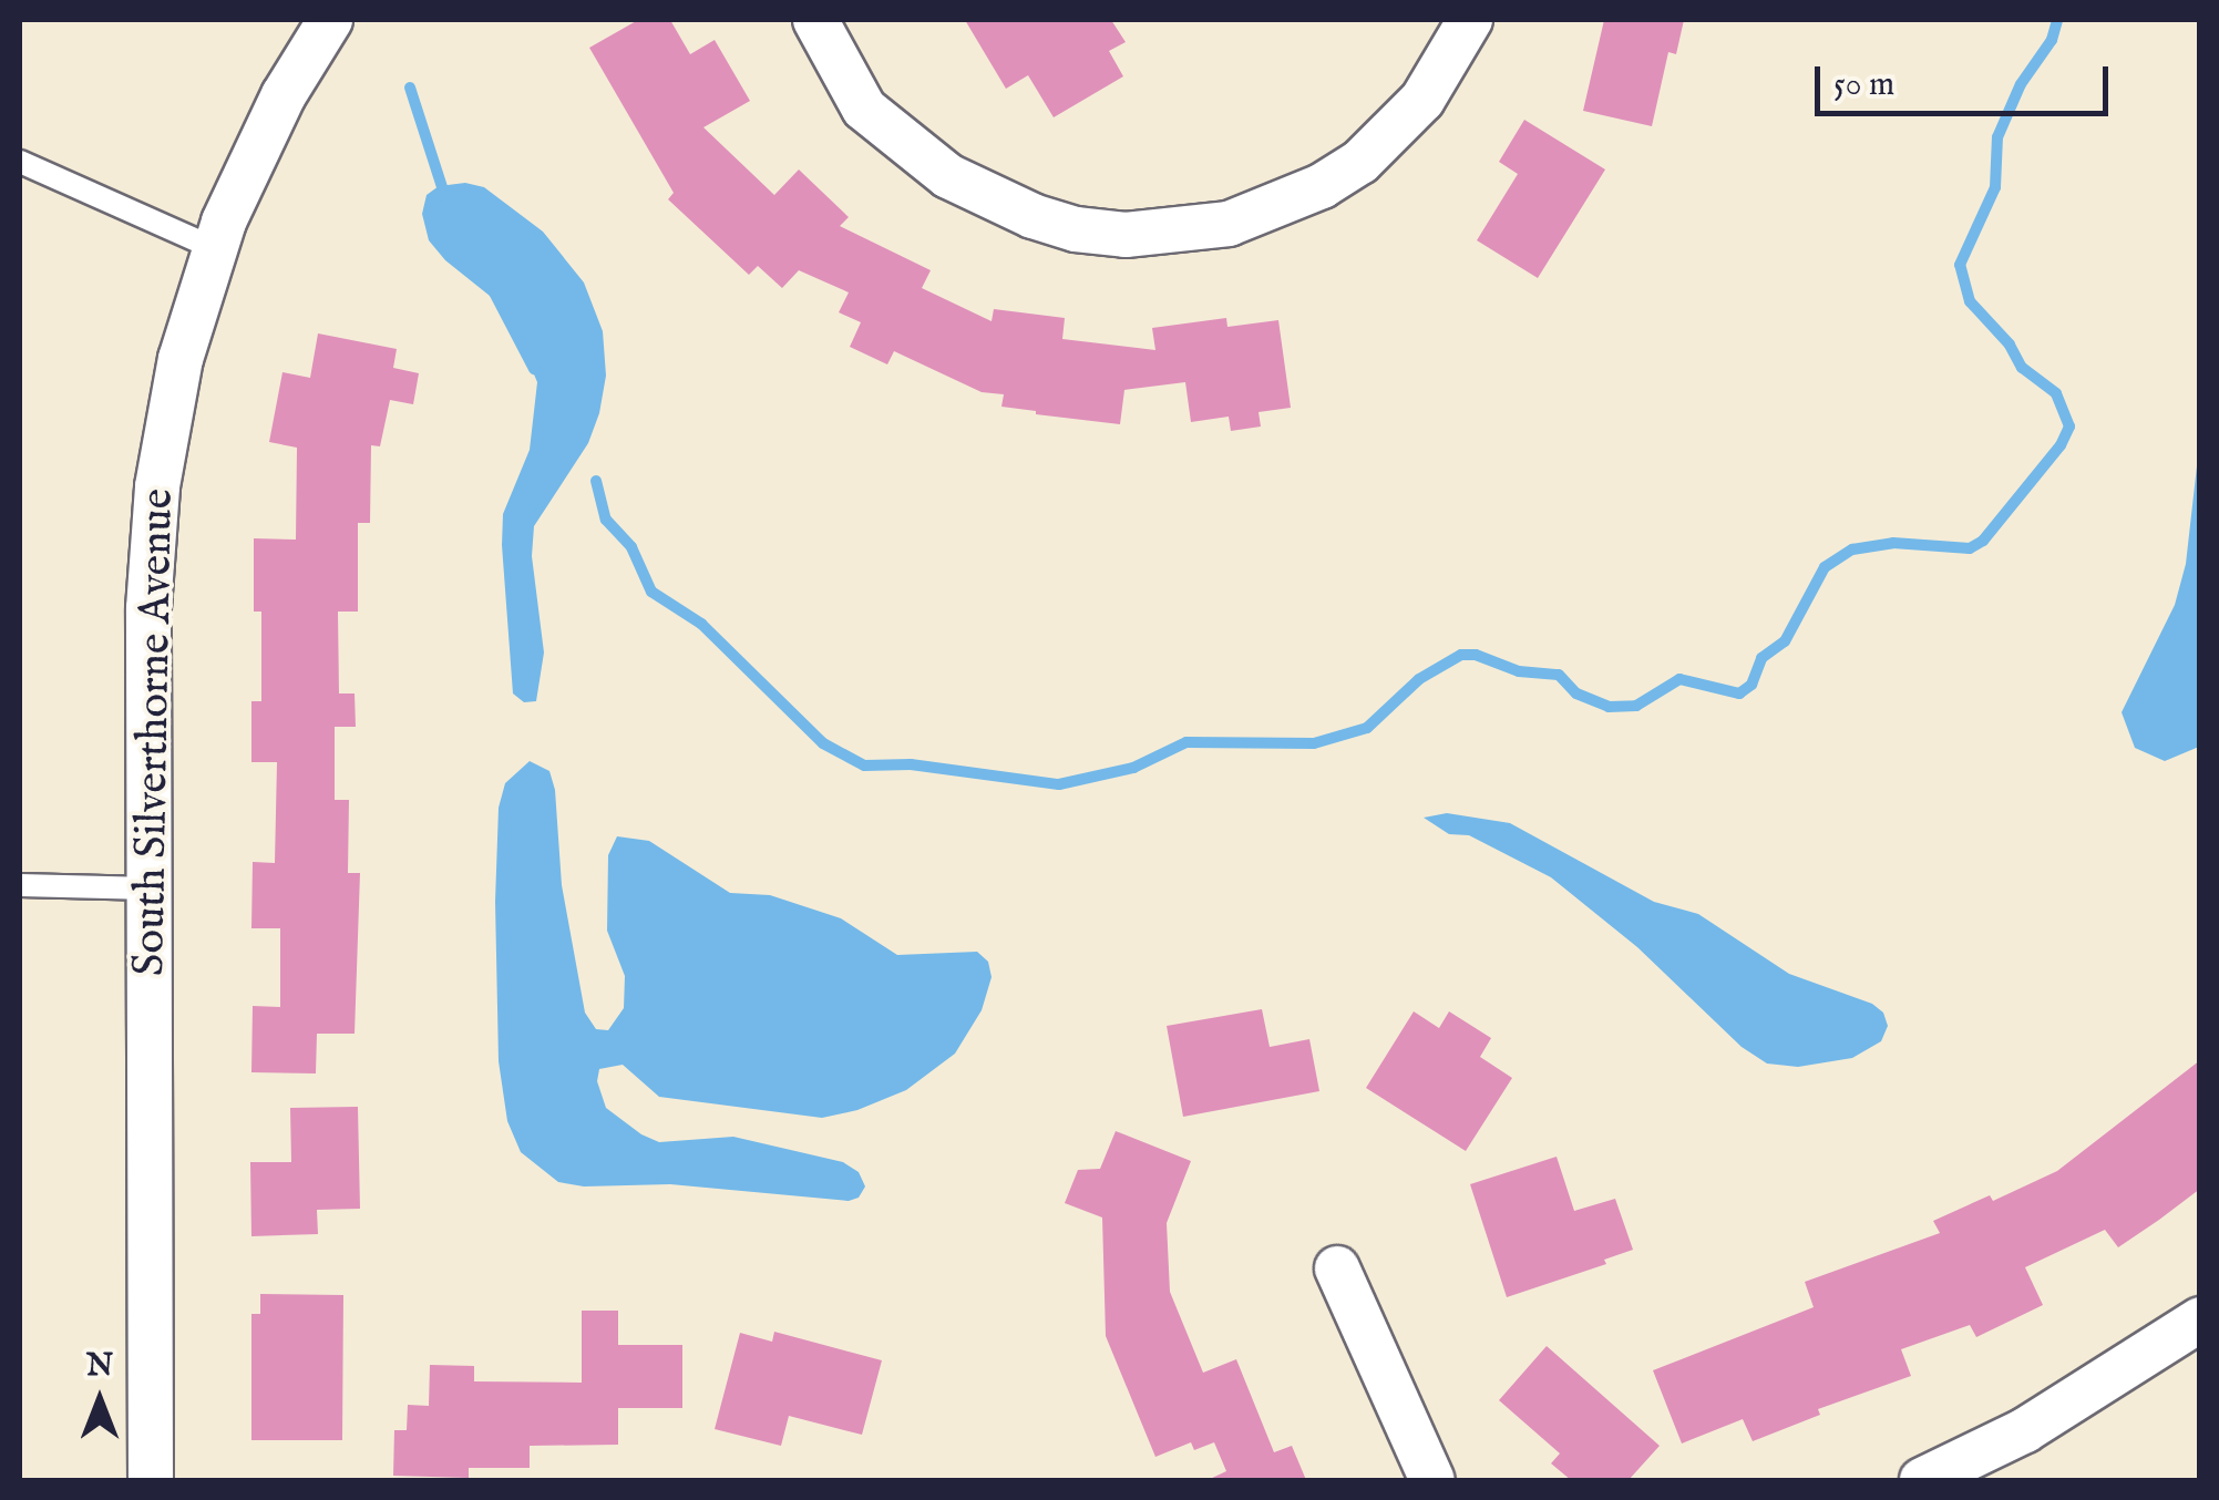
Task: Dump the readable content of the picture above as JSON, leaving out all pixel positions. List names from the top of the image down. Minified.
{"streets":{"street":["South Silverthorne Avenue"]},"scale_bar":"50 m","north":"top"}
